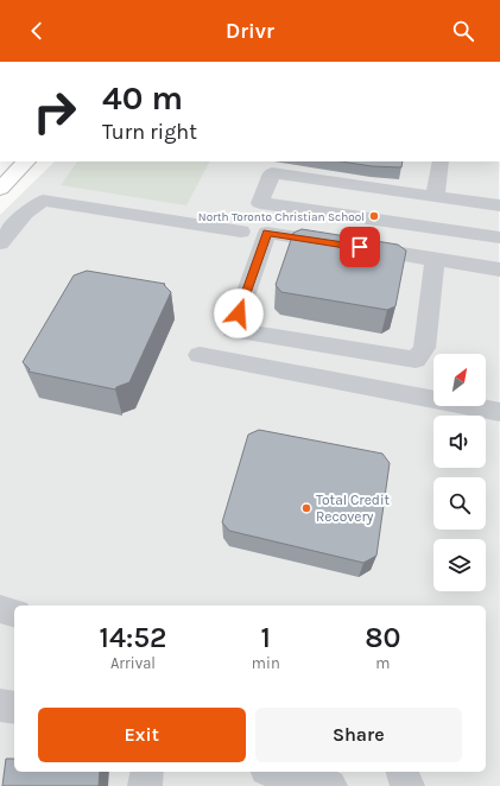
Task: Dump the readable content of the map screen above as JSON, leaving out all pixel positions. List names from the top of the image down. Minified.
{"places":["North Toronto Christian School","Total Credit Recovery"],"north":"top right","page":{"header":"Drivr","turn":["40 m","Turn right"],"eta":["14:52","Arrival","1","min","80","m"],"buttons":["Exit","Share"]}}
